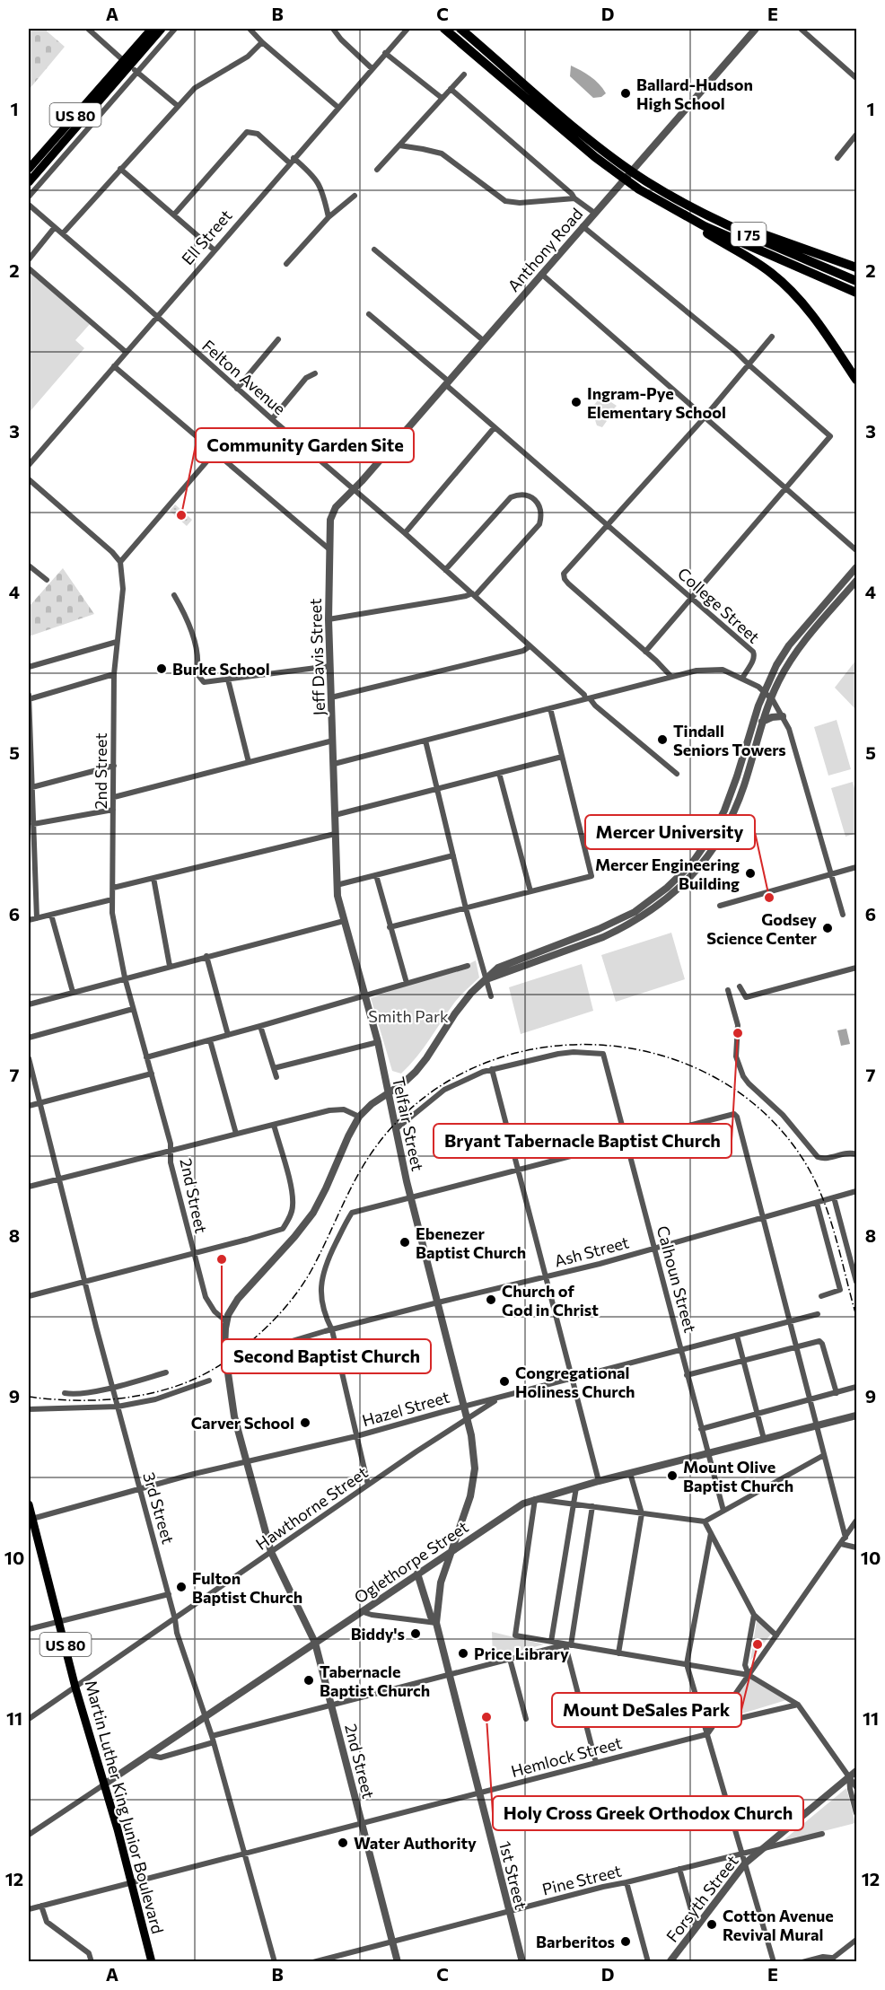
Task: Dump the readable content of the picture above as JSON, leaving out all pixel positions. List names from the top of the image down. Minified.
{"streets":{"highway":["I 75"],"main road":["US 80","Martin Luther King Junior Boulevard"],"street":["Ell Street","Anthony Road","Felton Avenue","College Street","Jeff Davis Street","2nd Street","Telfair Street","Ash Street","Calhoun Street","Hazel Street","3rd Street","Hawthorne Street","Oglethorpe Street","Hemlock Street","1st Street","Pine Street","Forsyth Street"]},"crossings":[["Ell Street","Felton Avenue"],["Anthony Road","Felton Avenue"],["Anthony Road","College Street"],["Anthony Road","Jeff Davis Street"],["Felton Avenue","Jeff Davis Street"],["Jeff Davis Street","Telfair Street"],["2nd Street","Hazel Street"],["2nd Street","Hawthorne Street"],["2nd Street","Oglethorpe Street"],["2nd Street","Hemlock Street"],["2nd Street","Pine Street"],["Telfair Street","Ash Street"],["Telfair Street","Hazel Street"],["Telfair Street","Hawthorne Street"],["Telfair Street","1st Street"],["Ash Street","Calhoun Street"],["Calhoun Street","Hazel Street"],["Calhoun Street","Oglethorpe Street"],["Hazel Street","3rd Street"],["Hazel Street","Hawthorne Street"],["Hazel Street","Martin Luther King Junior Boulevard"],["3rd Street","Hawthorne Street"],["3rd Street","Oglethorpe Street"],["3rd Street","Hemlock Street"],["Hawthorne Street","Martin Luther King Junior Boulevard"],["Hawthorne Street","1st Street"],["Oglethorpe Street","Martin Luther King Junior Boulevard"],["Oglethorpe Street","1st Street"],["Hemlock Street","Martin Luther King Junior Boulevard"],["Hemlock Street","1st Street"],["1st Street","Pine Street"],["Pine Street","Forsyth Street"]],"parks":["Smith Park"],"places":["Ballard-Hudson High School","Ingram-Pye Elementary School","Community Garden Site","Burke School","Tindall Seniors Towers","Mercer Engineering Building","Mercer University","Godsey Science Center","Bryant Tabernacle Baptist Church","Ebenezer Baptist Church","Second Baptist Church","Church of God in Christ","Congregational Holiness Church","Carver School","Mount Olive Baptist Church","Fulton Baptist Church","Biddy's","Mount DeSales Park","Price Library","Tabernacle Baptist Church","Holy Cross Greek Orthodox Church","Water Authority","Cotton Avenue Revival Mural","Barberitos"],"grid":{"columns":["A","B","C","D","E"],"rows":["1","2","3","4","5","6","7","8","9","10","11","12"]}}
